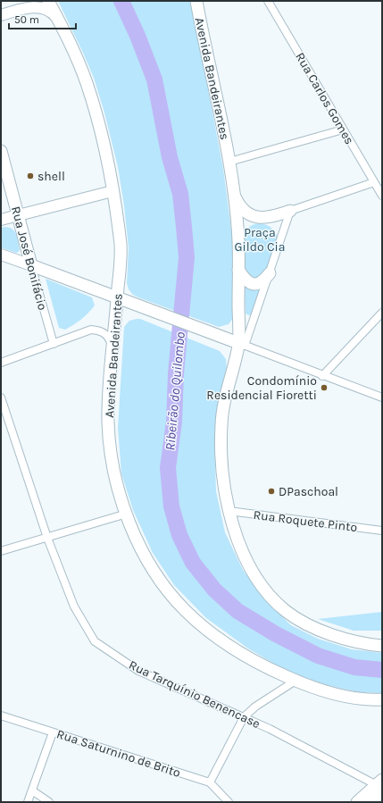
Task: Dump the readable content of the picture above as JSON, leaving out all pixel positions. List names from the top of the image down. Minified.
{"streets":{"main road":["Avenida Bandeirantes","Rua José Bonifácio"],"street":["Rua Carlos Gomes","Rua Roquete Pinto","Rua Tarquínio Benencase","Rua Saturnino de Brito"]},"crossings":[["Avenida Bandeirantes","Rua Roquete Pinto"]],"water":["Ribeirão do Quilombo"],"parks":["Praça Gildo Cia"],"places":["shell","Condomínio Residencial Fioretti","DPaschoal"],"scale_bar":"50 m"}
